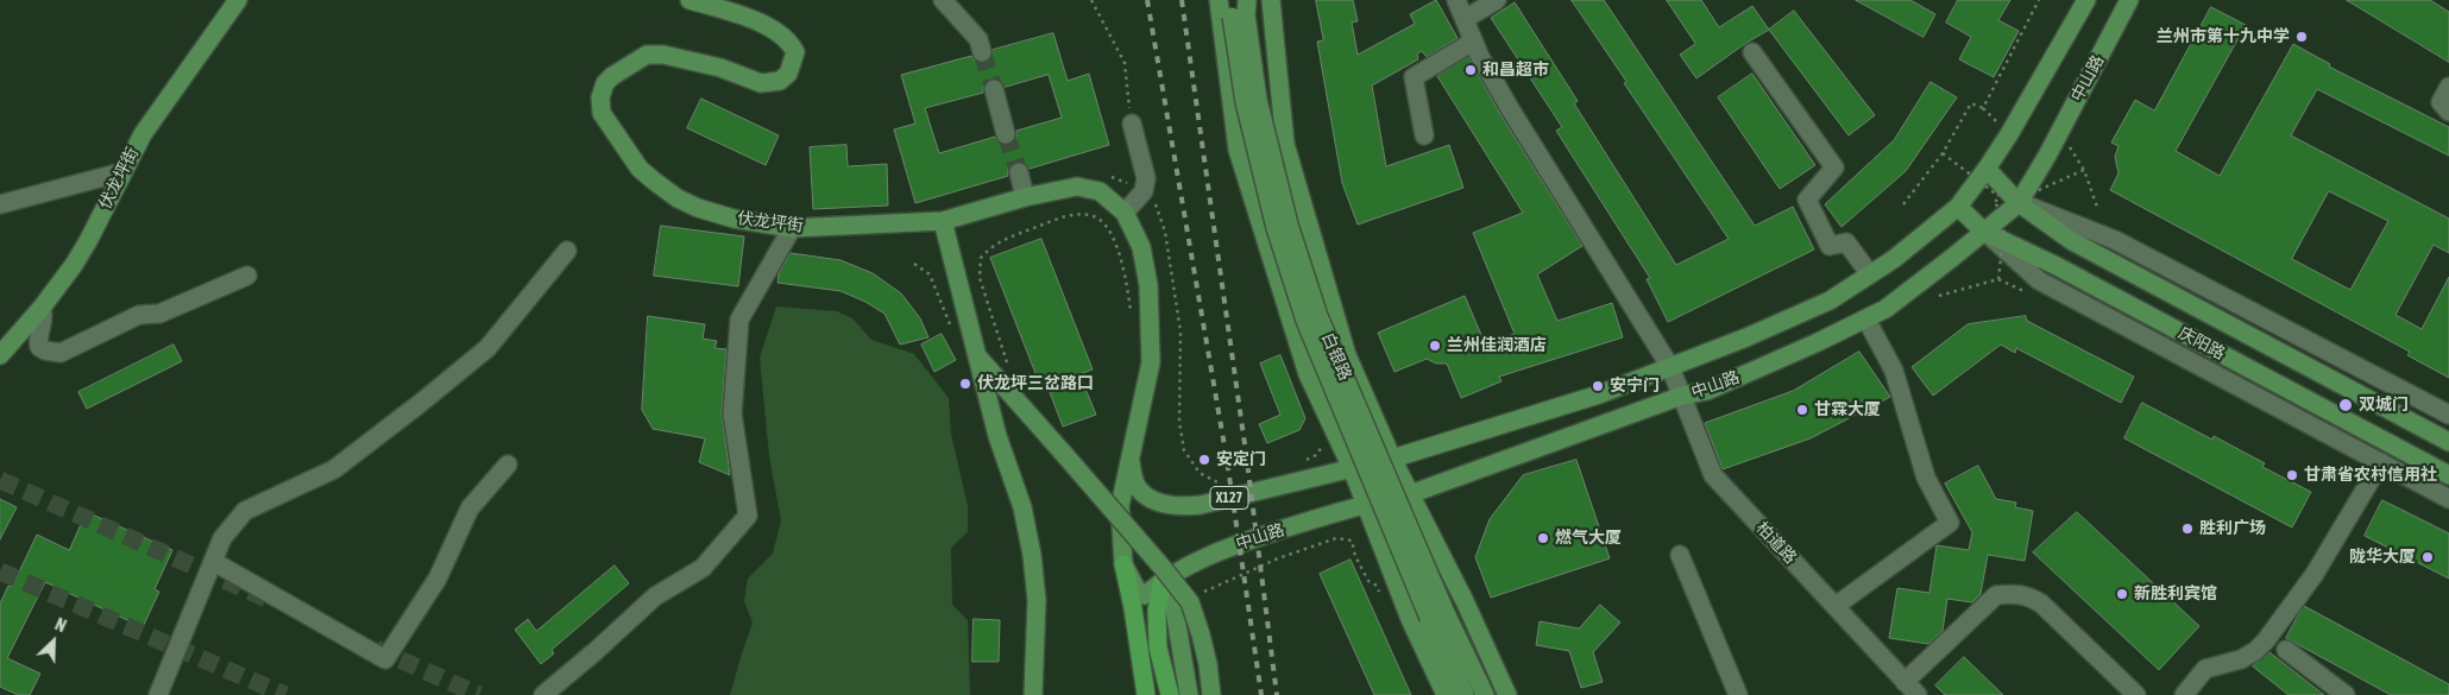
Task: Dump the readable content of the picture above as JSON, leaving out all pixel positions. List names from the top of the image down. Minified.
{"streets":{"main road":["中山路","伏龙坪街","庆阳路","白银路","X127"],"street":["柏道路"]},"crossings":[["中山路","伏龙坪街"],["中山路","庆阳路"],["中山路","柏道路"]],"places":["兰州市第十九中学","和昌超市","兰州佳润酒店","伏龙坪三岔路口","安宁门","双城门","甘霖大厦","安定门","甘肃省农村信用社","胜利广场","燃气大厦","陇华大厦","新胜利宾馆"],"north":"top right"}
